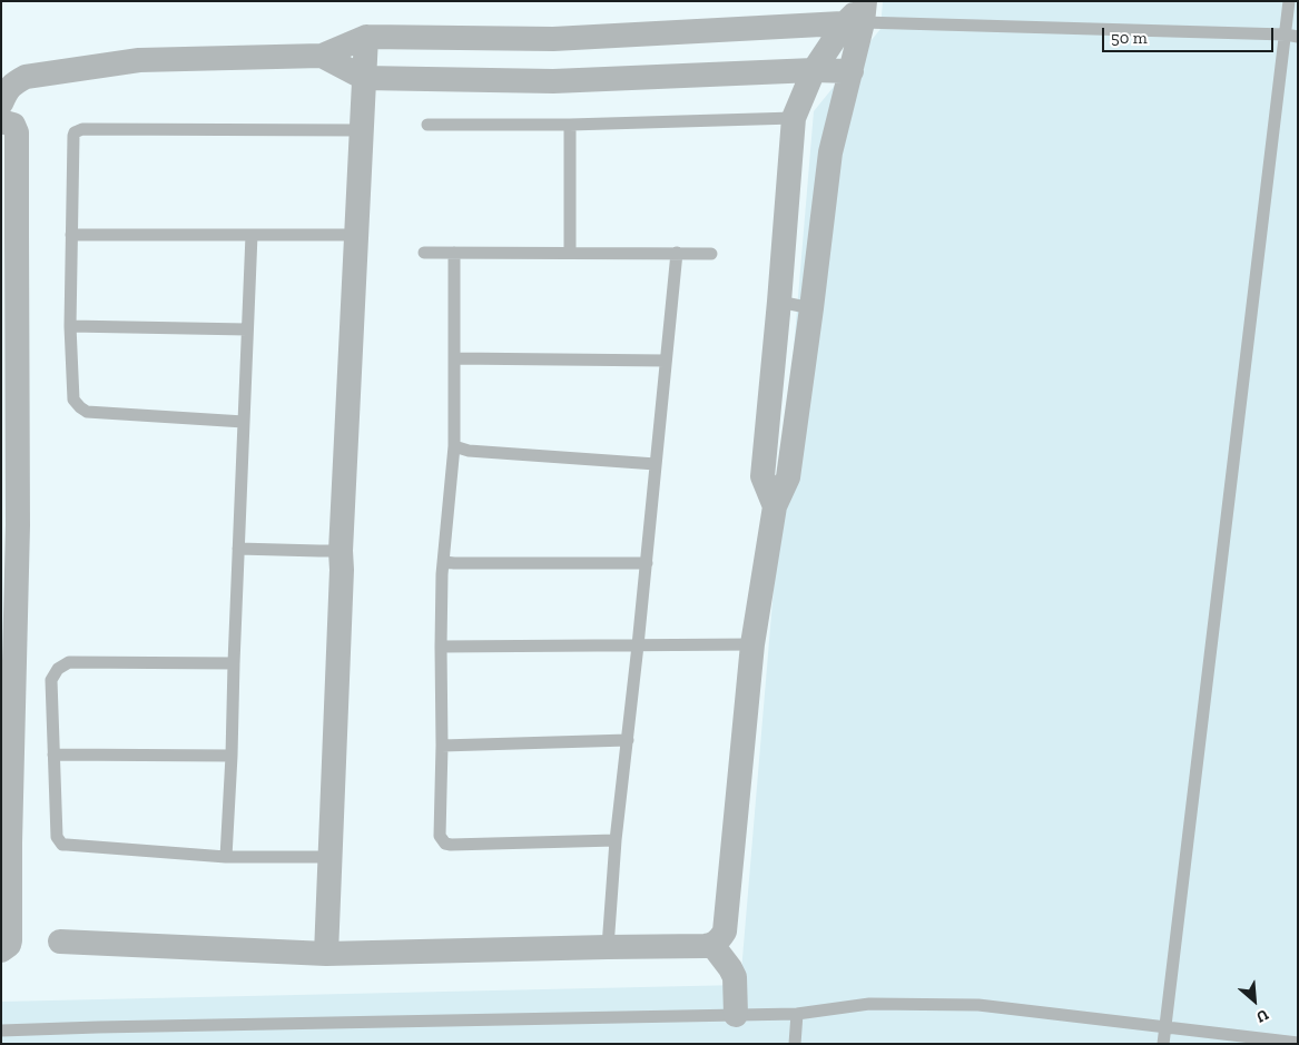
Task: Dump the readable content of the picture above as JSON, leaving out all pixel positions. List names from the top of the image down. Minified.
{"scale_bar":"50 m","north":"bottom right"}
